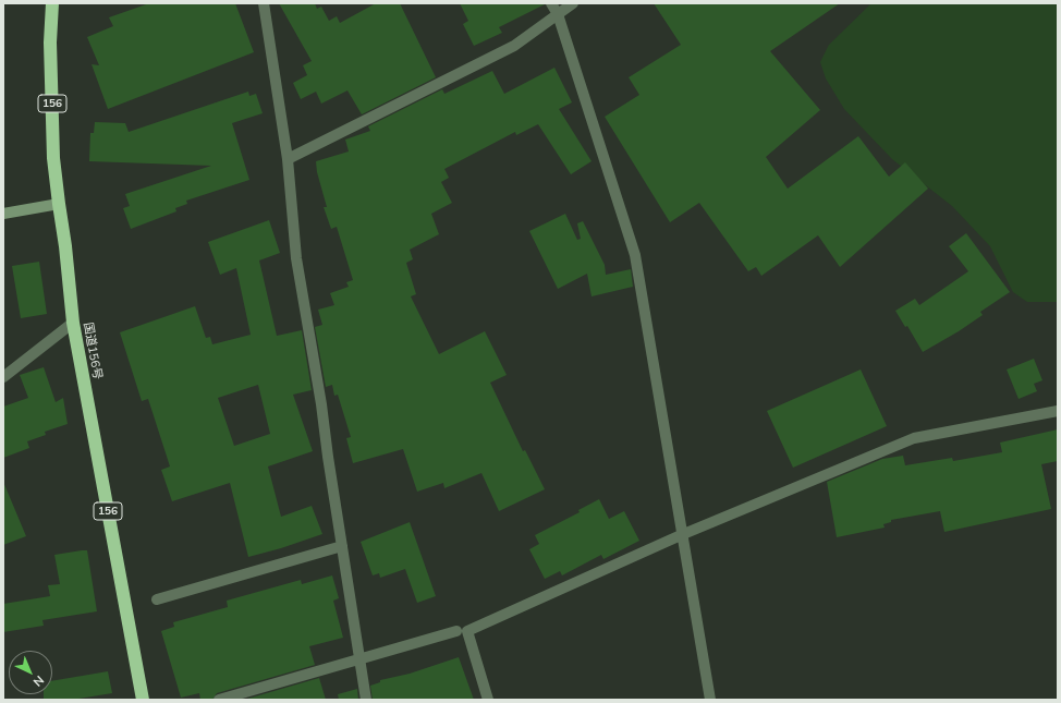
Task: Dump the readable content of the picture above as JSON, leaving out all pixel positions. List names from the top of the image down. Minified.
{"streets":{"highway":["156","国道156号"]},"north":"bottom right"}
